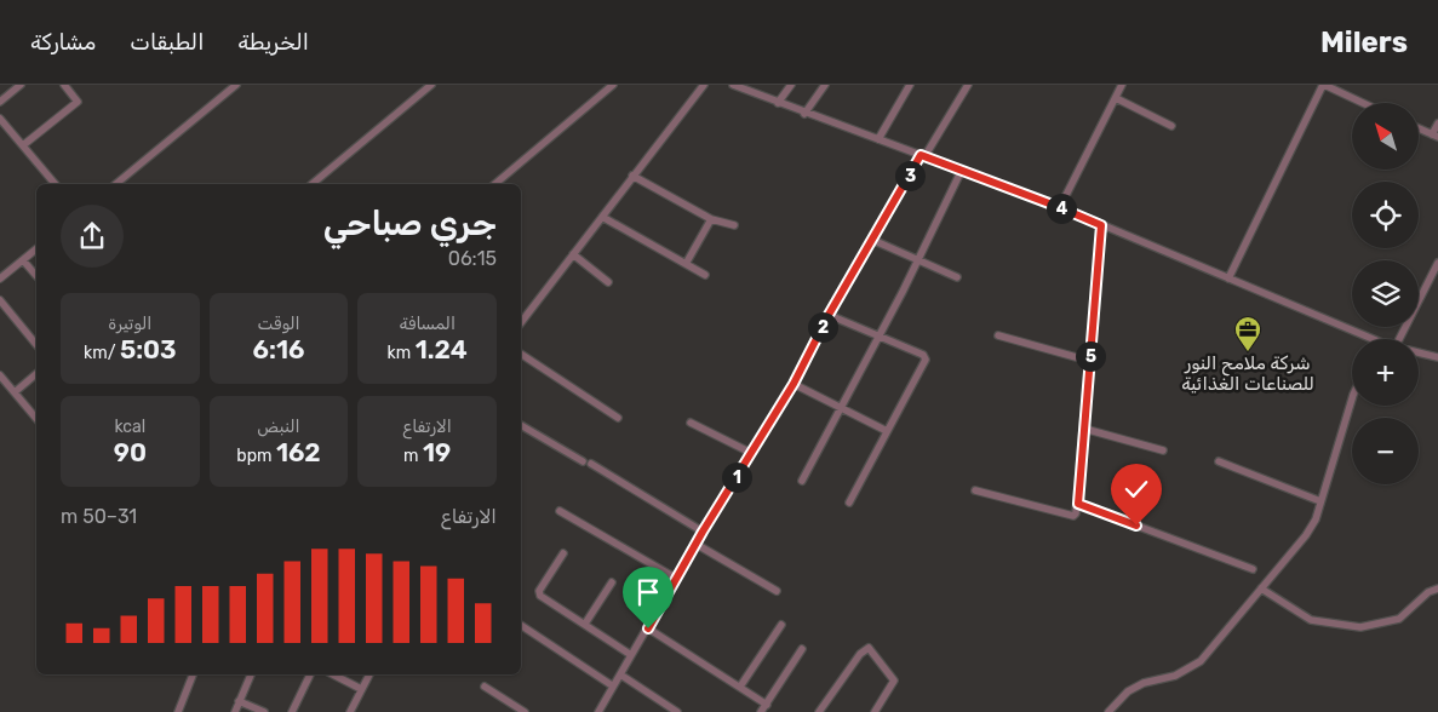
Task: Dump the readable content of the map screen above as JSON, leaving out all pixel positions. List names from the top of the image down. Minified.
{"places":{"office":["شركة ملامح النور للصناعات الغذائية"]},"north":"top left","page":{"header":"Milers","nav":["الخريطة","الطبقات","مشاركة"],"map_buttons":["+","−"],"pins":["3","4","2","5","1"],"heading":["جري صباحي","06:15"],"stats":[["المسافة","1.24 km"],["الوقت","6:16"],["الوتيرة","5:03 /km"],["الارتفاع","19 m"],["النبض","162 bpm"],["kcal","90"]],"chart":["الارتفاع","31–50 m"]}}
